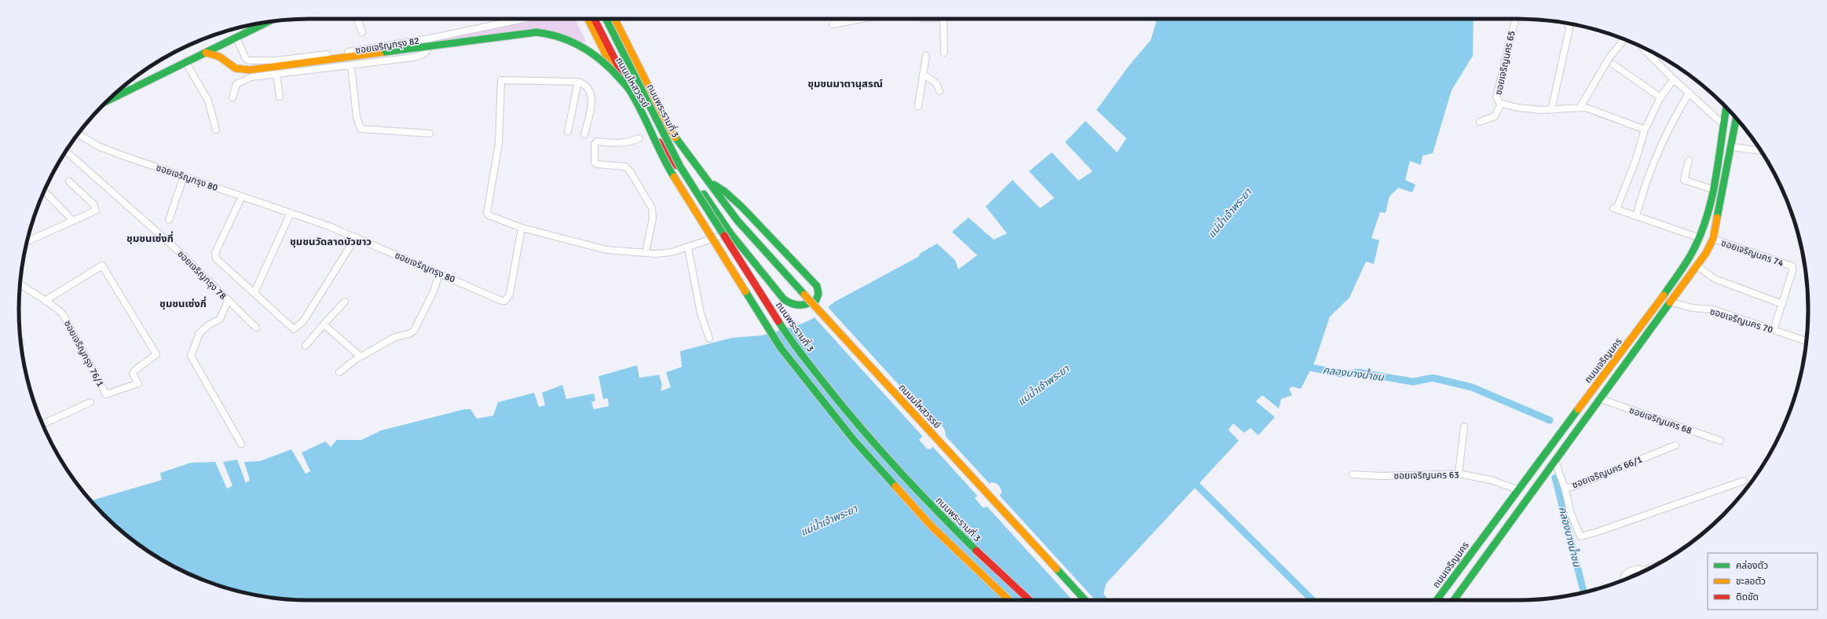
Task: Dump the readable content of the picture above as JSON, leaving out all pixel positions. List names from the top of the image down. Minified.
{"streets":{"main road":["ถนนมไหสวรรย์","ถนนพระรามที่ 3","ถนนเจริญนคร"],"street":["ซอยเจริญกรุง 82","ซอยเจริญนคร 65","ซอยเจริญกรุง 80","ซอยเจริญนคร 74","ซอยเจริญกรุง 78","ซอยเจริญนคร 70","ซอยเจริญกรุง 76/1","ซอยเจริญนคร 68","ซอยเจริญนคร 66/1","ซอยเจริญนคร 63"]},"crossings":[["ถนนเจริญนคร","ซอยเจริญนคร 63"]],"districts":["ชุมชนมาตานุสรณ์","ชุมชนเซ่งกี่","ชุมชนวัดลาดบัวขาว","ชุมชนเซ่งกี่"],"water":["แม่น้ำเจ้าพระยา","คลองบางน้ำชน"],"legend":["คล่องตัว","ชะลอตัว","ติดขัด"]}
